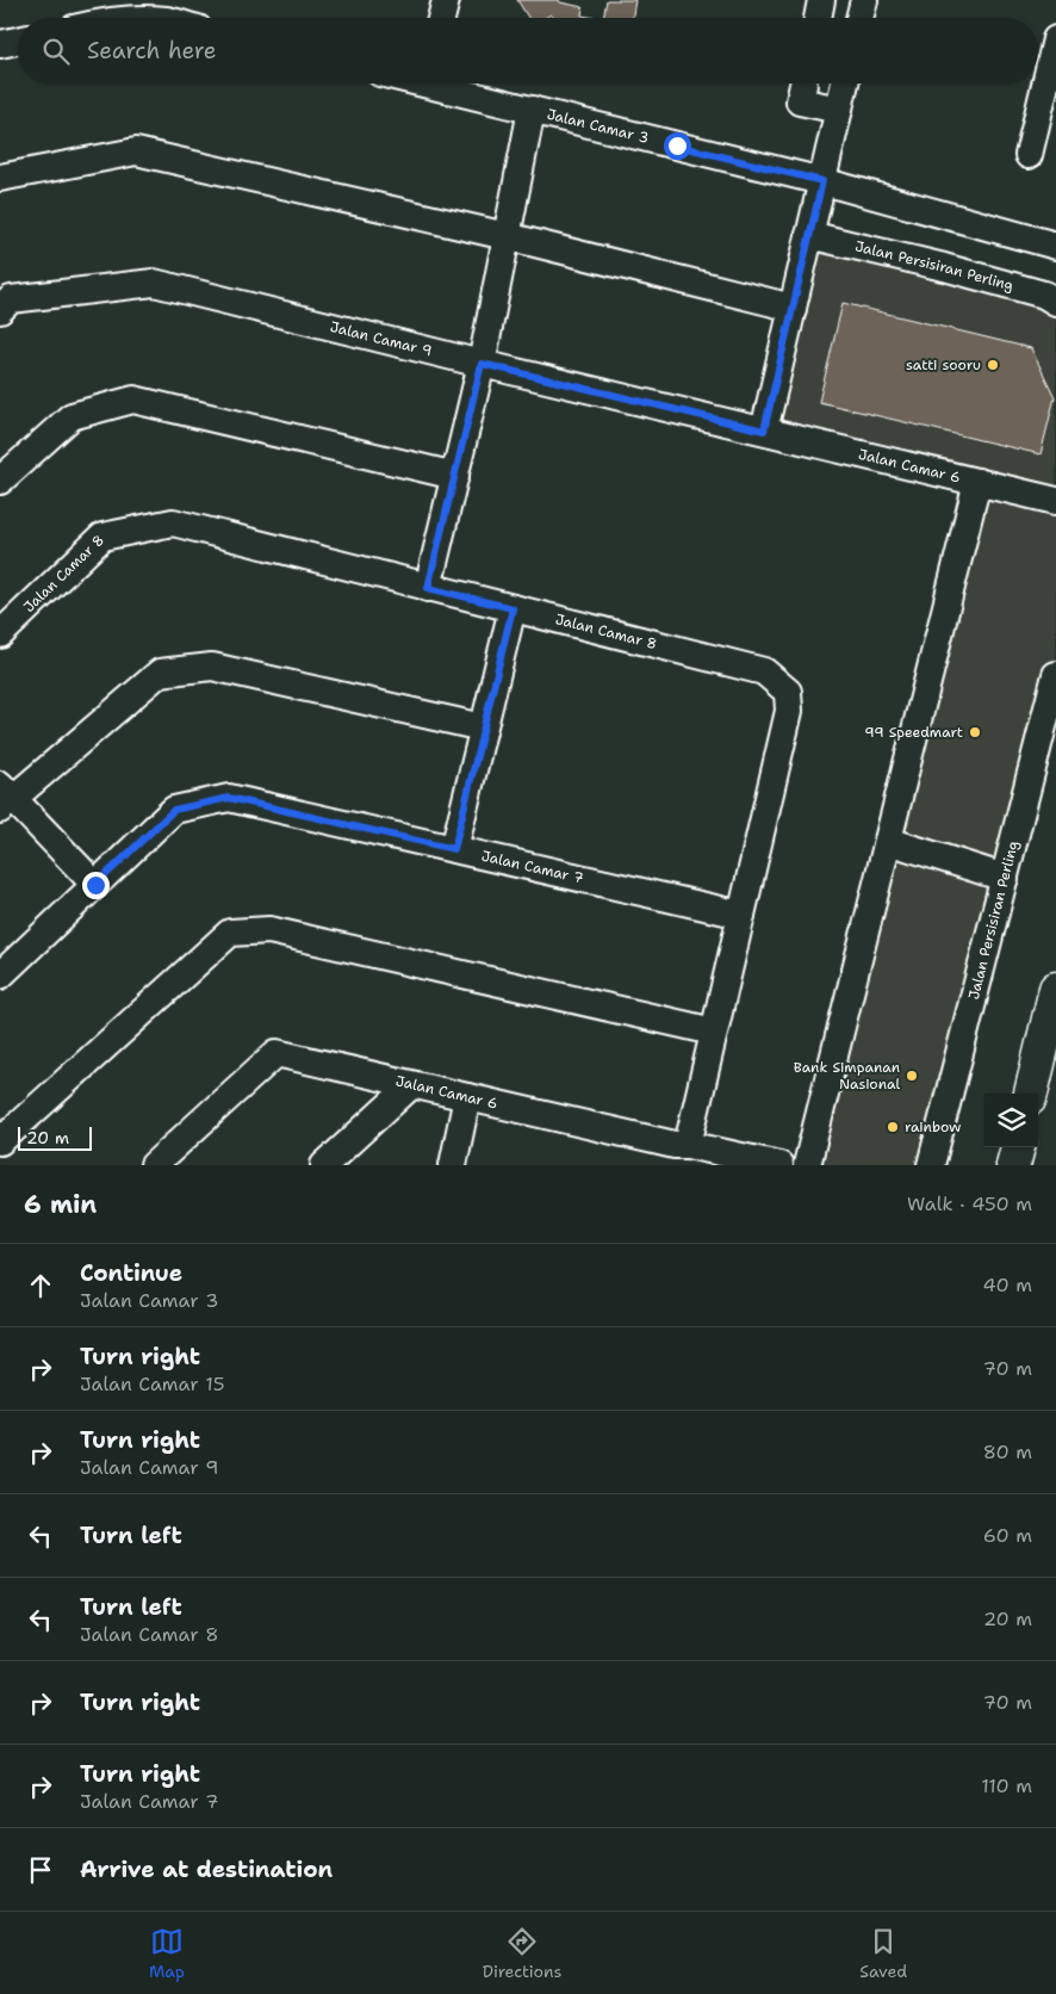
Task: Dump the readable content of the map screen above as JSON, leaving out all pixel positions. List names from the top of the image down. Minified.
{"streets":{"street":["Jalan Camar 3","Jalan Persisiran Perling","Jalan Camar 9","Jalan Camar 6","Jalan Camar 8","Jalan Camar 7"]},"crossings":[["Jalan Camar 9","Jalan Camar 6"],["Jalan Camar 6","Jalan Camar 8"],["Jalan Camar 8","Jalan Camar 7"]],"places":["satti sooru","99 Speedmart","Bank Simpanan Nasional","rainbow"],"scale_bar":"20 m","page":{"search":"Search here","scale":"20 m","heading":["6 min","Walk · 450 m"],"list":[["Continue","Jalan Camar 3","40 m"],["Turn right","Jalan Camar 15","70 m"],["Turn right","Jalan Camar 9","80 m"],["Turn left","60 m"],["Turn left","Jalan Camar 8","20 m"],["Turn right","70 m"],["Turn right","Jalan Camar 7","110 m"],"Arrive at destination"],"nav":["Map","Directions","Saved"]}}
